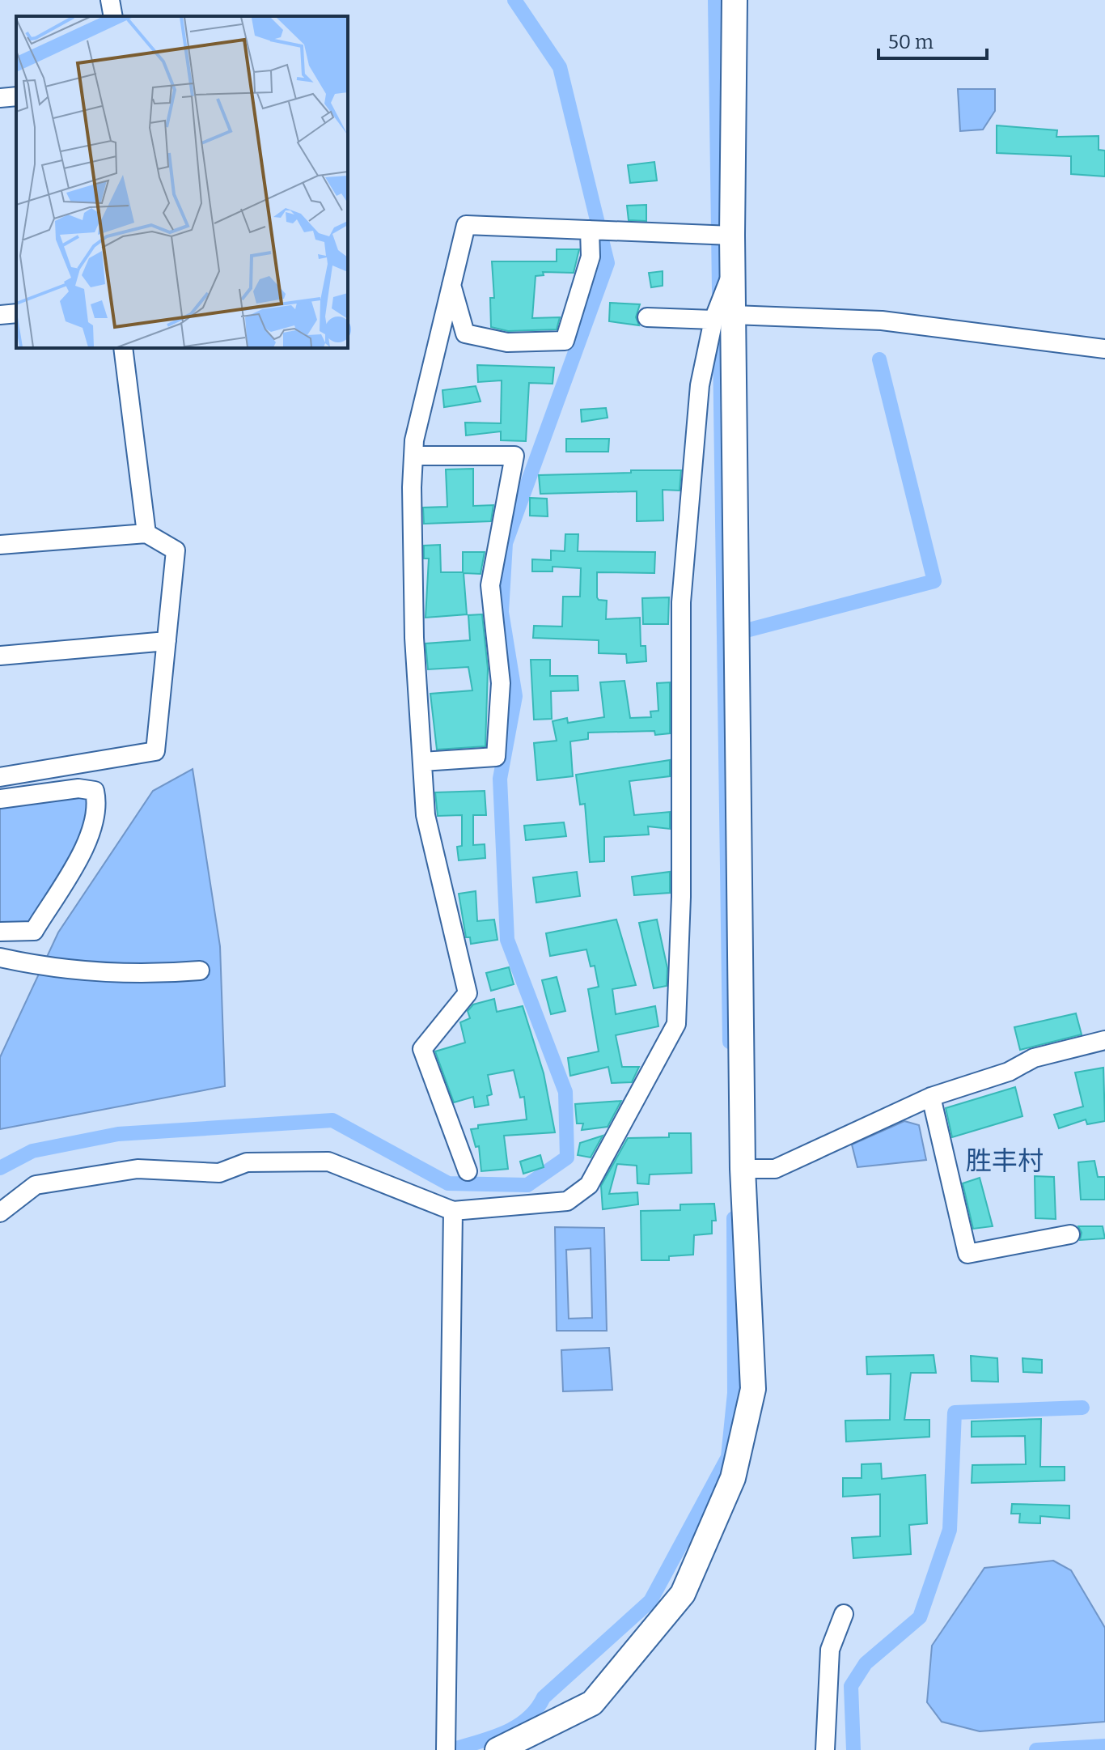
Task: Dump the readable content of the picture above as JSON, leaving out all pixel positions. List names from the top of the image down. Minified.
{"districts":["胜丰村"],"scale_bar":"50 m"}
